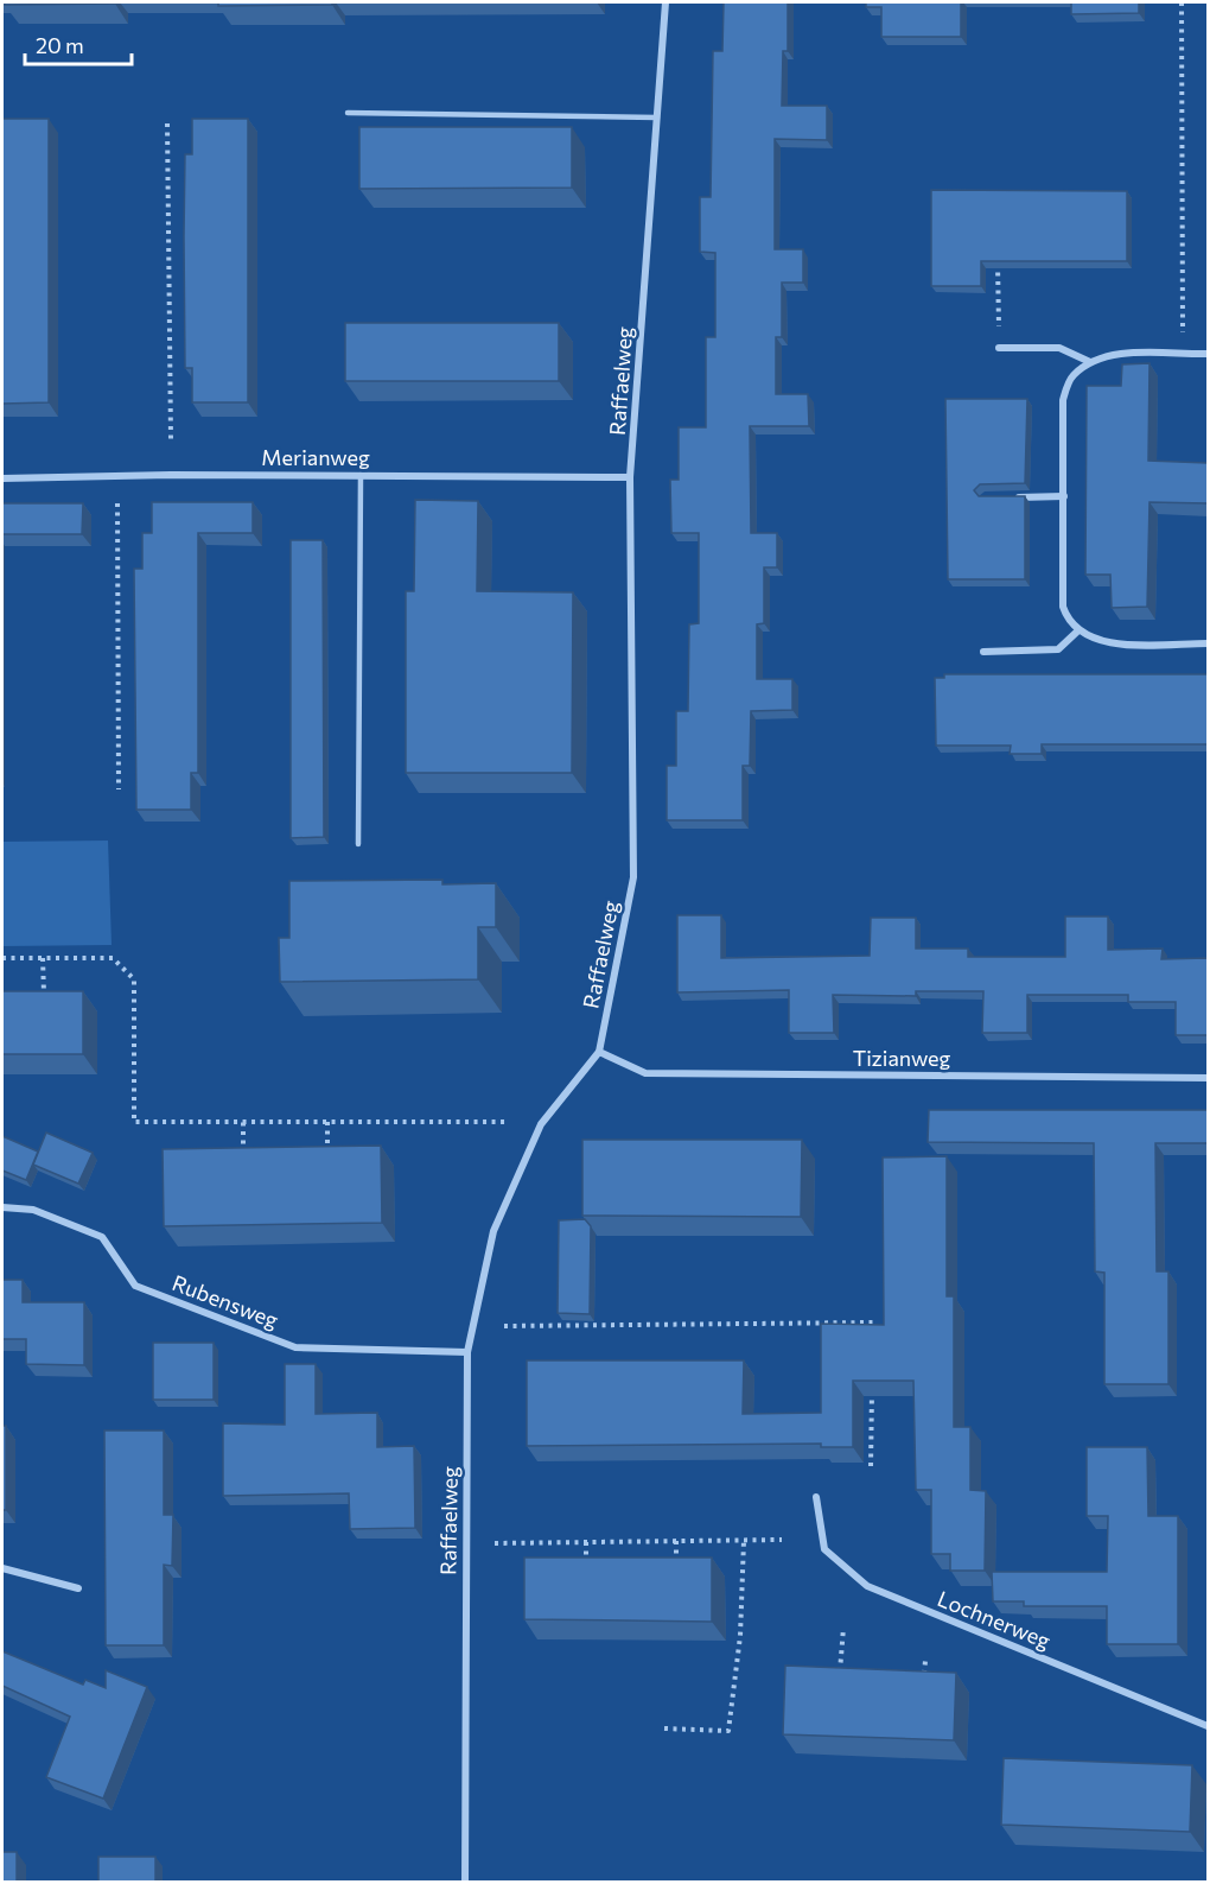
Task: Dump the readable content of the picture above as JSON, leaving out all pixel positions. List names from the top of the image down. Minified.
{"streets":{"street":["Raffaelweg","Merianweg","Tizianweg","Rubensweg","Lochnerweg"]},"crossings":[["Raffaelweg","Merianweg"],["Raffaelweg","Tizianweg"],["Raffaelweg","Rubensweg"]],"scale_bar":"20 m"}
